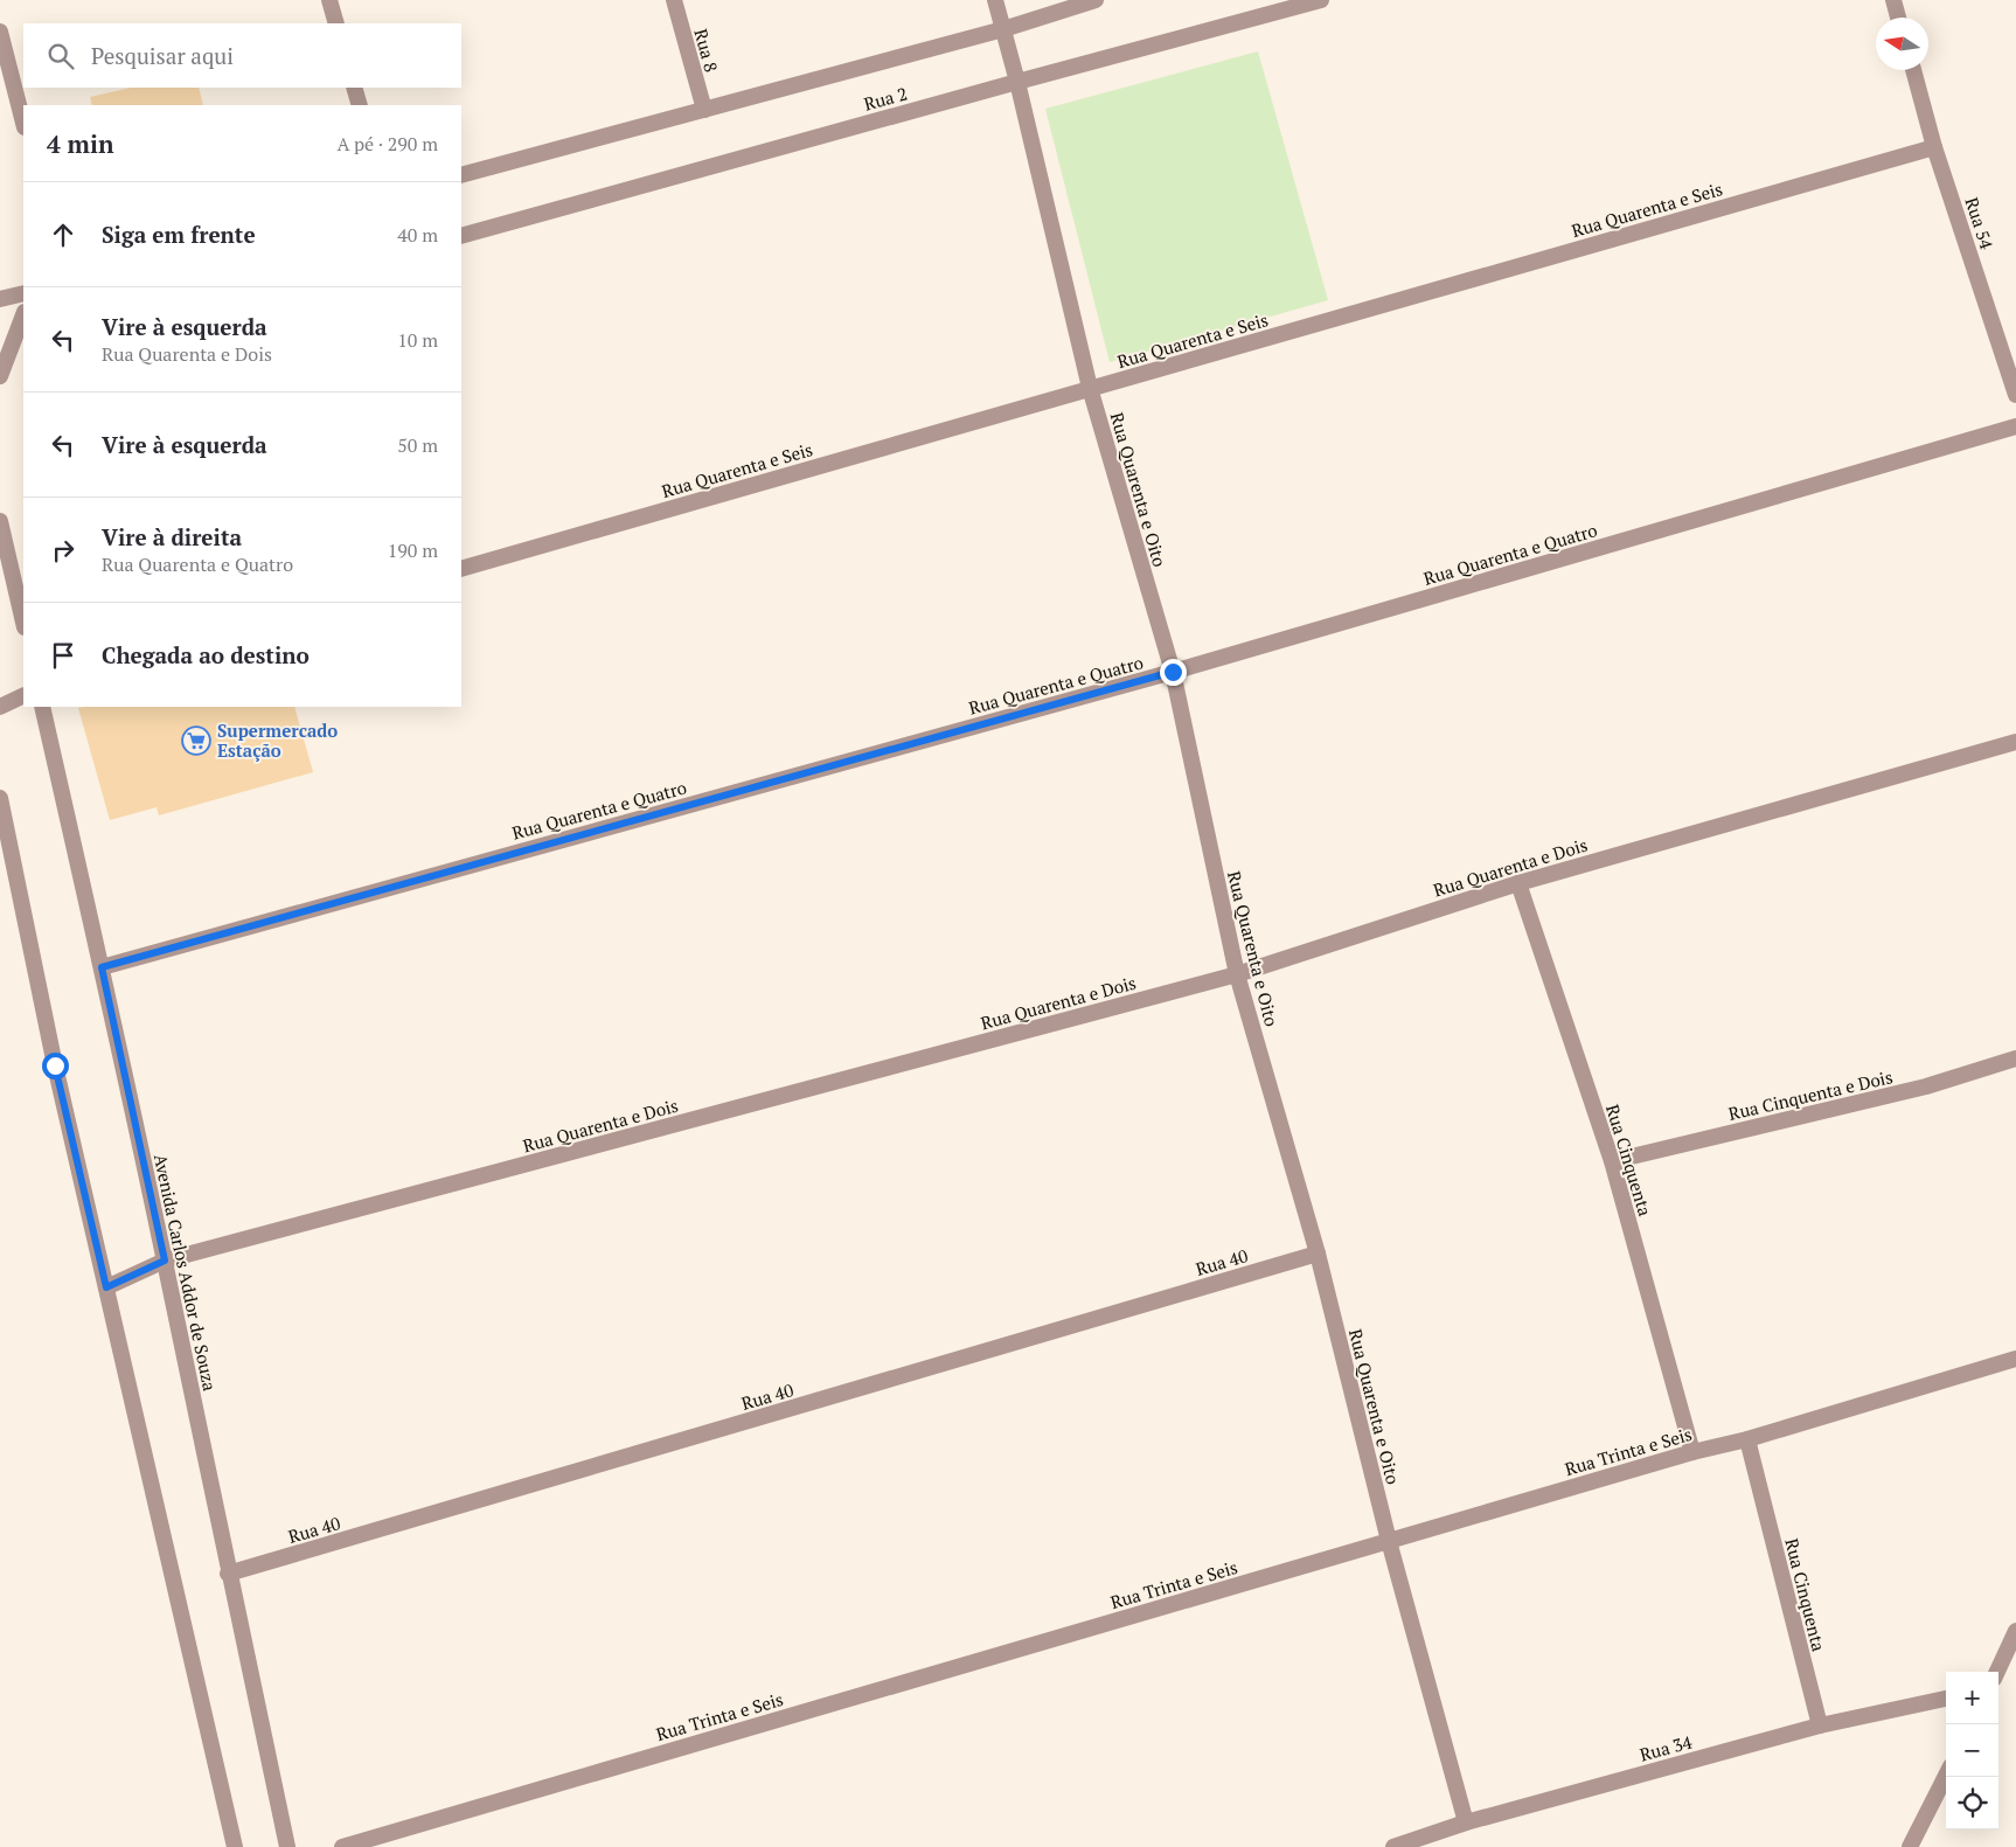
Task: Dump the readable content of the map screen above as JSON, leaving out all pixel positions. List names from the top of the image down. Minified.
{"streets":{"street":["Rua 8","Rua 2","Rua Quarenta e Seis","Rua 54","Rua Quarenta e Oito","Rua Quarenta e Quatro","Rua Quarenta e Dois","Rua Cinquenta e Dois","Rua Cinquenta","Rua 40","Avenida Carlos Addor de Souza","Rua Trinta e Seis","Rua 34"]},"crossings":[["Rua 8","Rua 2"],["Rua 2","Rua Quarenta e Oito"],["Rua Quarenta e Seis","Rua 54"],["Rua Quarenta e Seis","Rua Quarenta e Oito"],["Rua Quarenta e Oito","Rua Quarenta e Quatro"],["Rua Quarenta e Oito","Rua Quarenta e Dois"],["Rua Quarenta e Oito","Rua 40"],["Rua Quarenta e Oito","Rua Trinta e Seis"],["Rua Quarenta e Oito","Rua 34"],["Rua Quarenta e Quatro","Avenida Carlos Addor de Souza"],["Rua Quarenta e Dois","Rua Cinquenta"],["Rua Quarenta e Dois","Avenida Carlos Addor de Souza"],["Rua Cinquenta e Dois","Rua Cinquenta"],["Rua Cinquenta","Rua Trinta e Seis"],["Rua Cinquenta","Rua 34"],["Rua 40","Avenida Carlos Addor de Souza"]],"places":{"supermarket":["Supermercado Estação"]},"north":"left","page":{"search":"Pesquisar aqui","heading":["4 min","A pé · 290 m"],"list":[["Siga em frente","40 m"],["Vire à esquerda","Rua Quarenta e Dois","10 m"],["Vire à esquerda","50 m"],["Vire à direita","Rua Quarenta e Quatro","190 m"],"Chegada ao destino"],"map_buttons":["+","−"]}}
